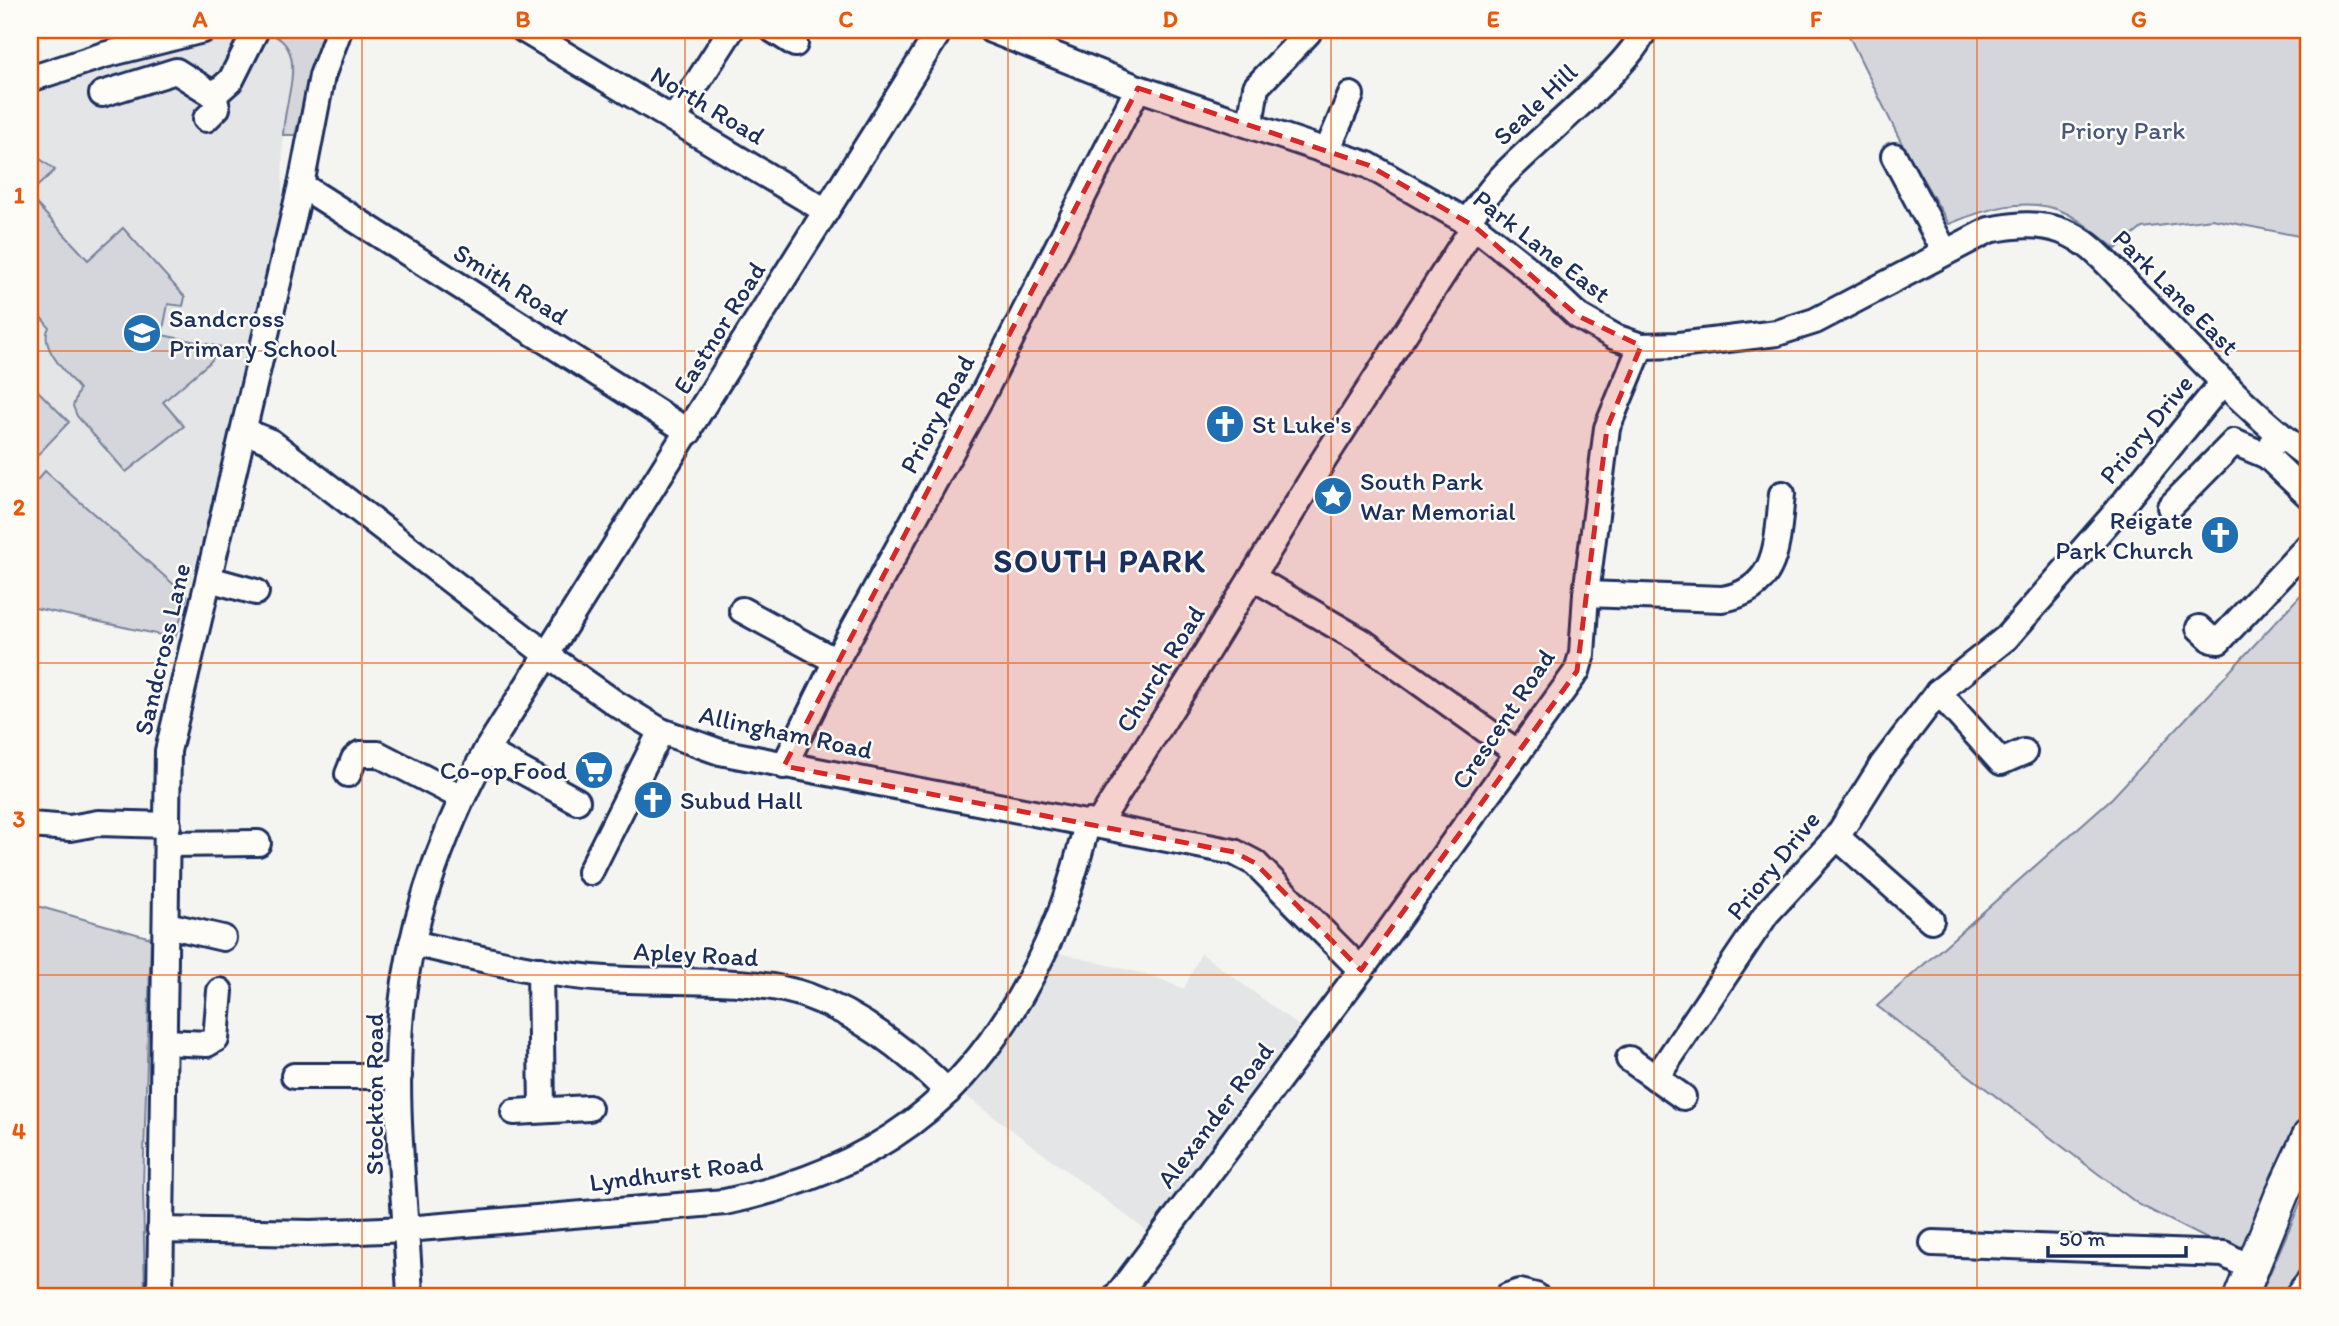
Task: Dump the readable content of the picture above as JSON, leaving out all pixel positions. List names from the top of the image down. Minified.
{"streets":{"street":["Seale Hill","North Road","Park Lane East","Smith Road","Eastnor Road","Priory Road","Priory Drive","Sandcross Lane","Church Road","Crescent Road","Allingham Road","Apley Road","Stockton Road","Alexander Road","Lyndhurst Road"]},"crossings":[["Seale Hill","Park Lane East"],["Seale Hill","Church Road"],["North Road","Eastnor Road"],["Park Lane East","Priory Road"],["Park Lane East","Priory Drive"],["Park Lane East","Church Road"],["Park Lane East","Crescent Road"],["Smith Road","Eastnor Road"],["Smith Road","Sandcross Lane"],["Eastnor Road","Allingham Road"],["Eastnor Road","Stockton Road"],["Priory Road","Allingham Road"],["Sandcross Lane","Allingham Road"],["Sandcross Lane","Lyndhurst Road"],["Church Road","Allingham Road"],["Church Road","Lyndhurst Road"],["Crescent Road","Allingham Road"],["Crescent Road","Alexander Road"],["Allingham Road","Stockton Road"],["Allingham Road","Alexander Road"],["Allingham Road","Lyndhurst Road"],["Apley Road","Stockton Road"],["Apley Road","Lyndhurst Road"],["Stockton Road","Lyndhurst Road"]],"districts":["SOUTH PARK"],"parks":["Priory Park"],"places":{"school or university":["Sandcross Primary School"],"church":["St Luke's","Reigate Park Church","Subud Hall"],"place":["South Park War Memorial"],"supermarket":["Co-op Food"]},"scale_bar":"50 m","grid":{"columns":["A","B","C","D","E","F","G"],"rows":["1","2","3","4"]}}
